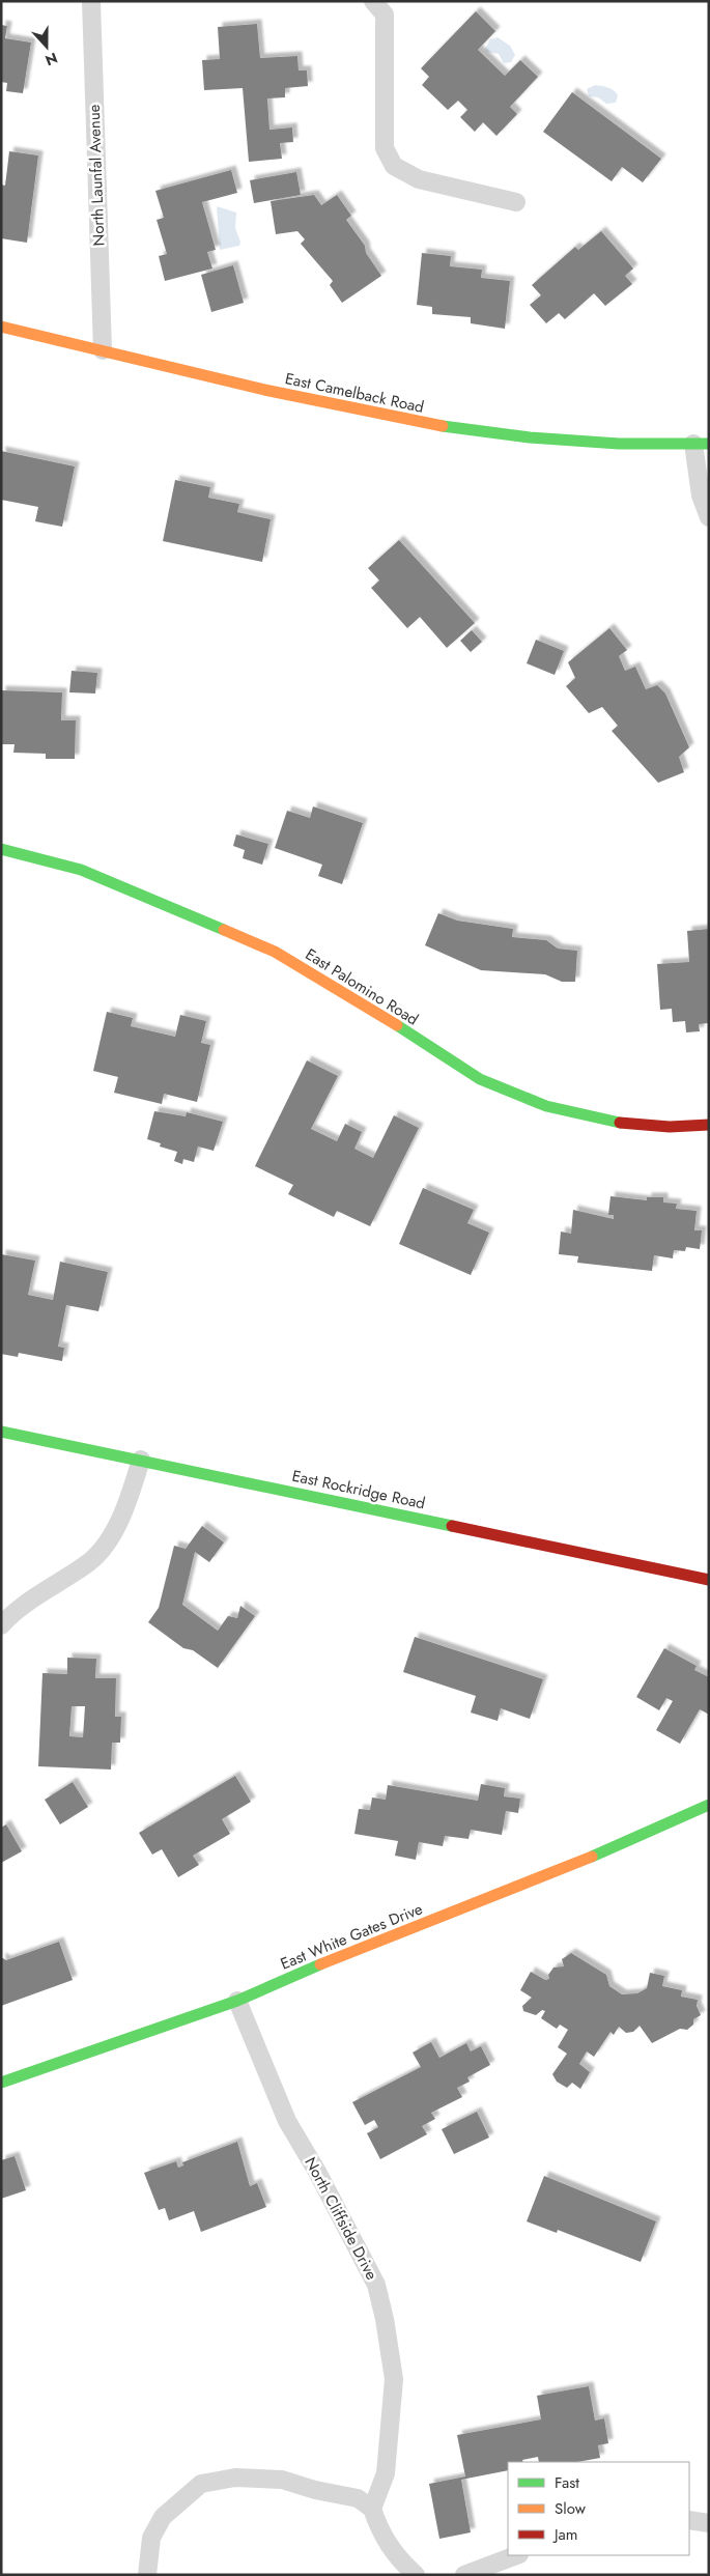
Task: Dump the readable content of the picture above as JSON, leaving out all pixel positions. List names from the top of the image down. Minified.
{"streets":{"street":["North Launfal Avenue","East Camelback Road","East Palomino Road","East Rockridge Road","East White Gates Drive","North Cliffside Drive"]},"crossings":[["North Launfal Avenue","East Camelback Road"],["East White Gates Drive","North Cliffside Drive"]],"legend":["Fast","Slow","Jam"],"north":"bottom"}
